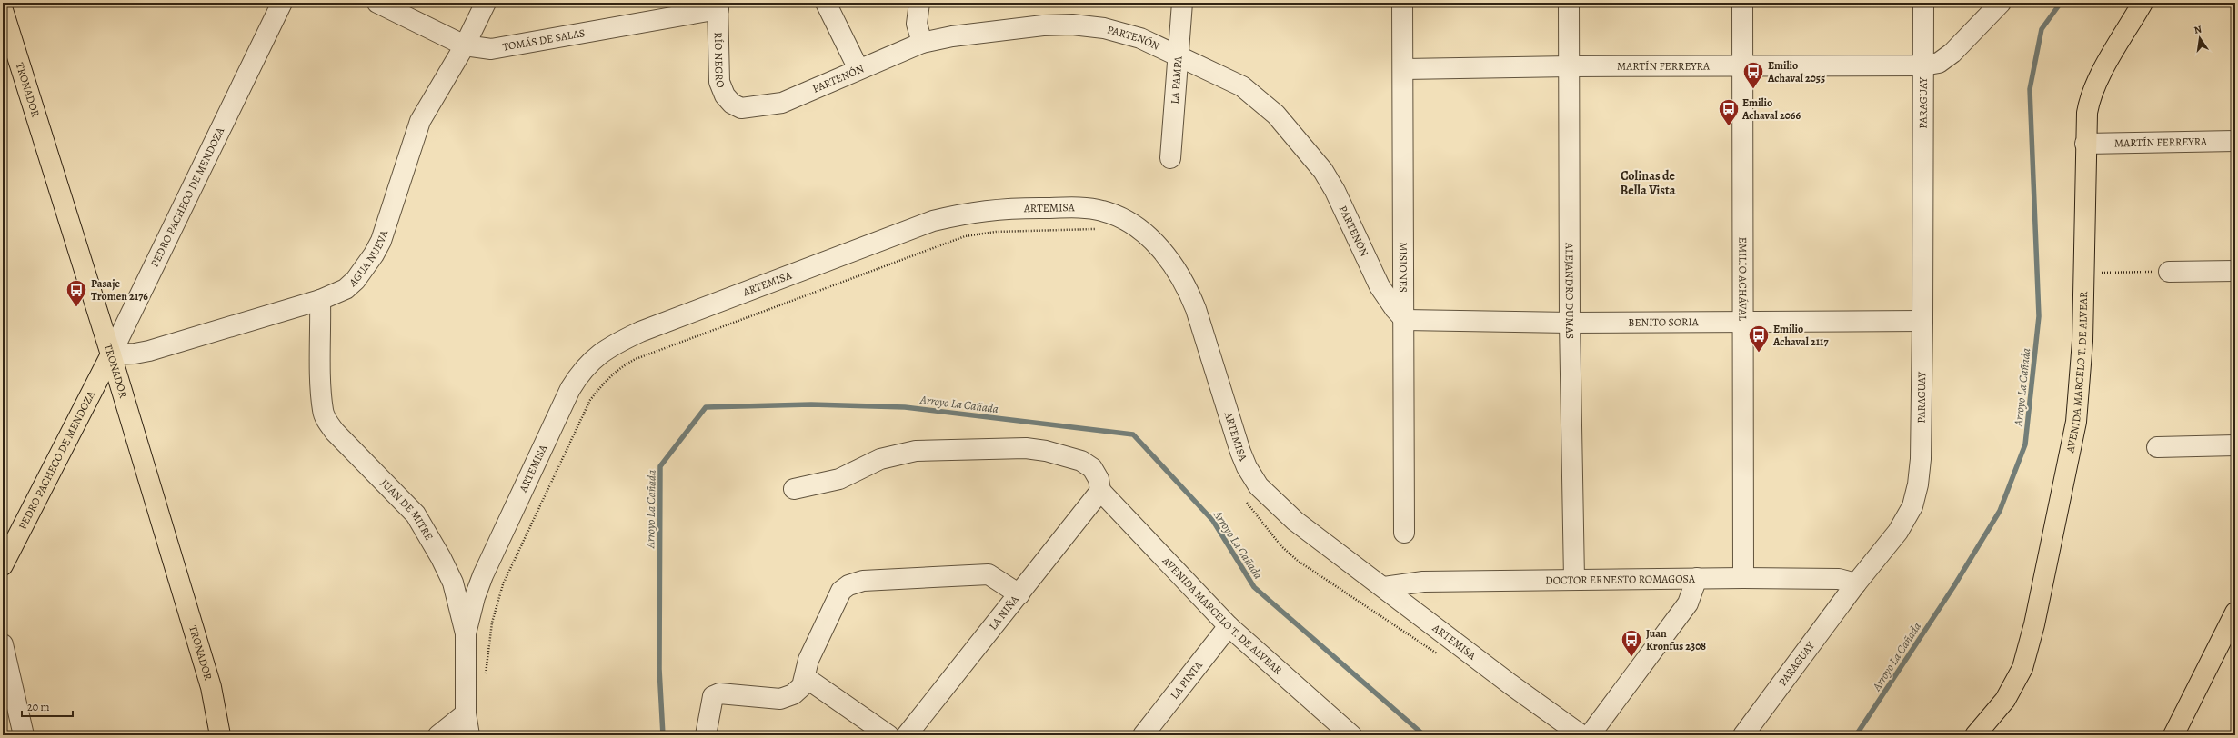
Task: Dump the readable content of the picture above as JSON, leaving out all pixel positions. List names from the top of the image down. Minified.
{"streets":{"main road":["TRONADOR","PEDRO PACHECO DE MENDOZA","AVENIDA MARCELO T. DE ALVEAR"],"street":["PARTENÓN","TOMÁS DE SALAS","RÍO NEGRO","MARTÍN FERREYRA","LA PAMPA","PARAGUAY","ARTEMISA","AGUA NUEVA","MISIONES","EMILIO ACHÁVAL","ALEJANDRO DUMAS","BENITO SORIA","JUAN DE MITRE","DOCTOR ERNESTO ROMAGOSA","LA NIÑA","LA PINTA"]},"crossings":[["PARTENÓN","RÍO NEGRO"],["PARTENÓN","LA PAMPA"],["PARTENÓN","MISIONES"],["PARTENÓN","BENITO SORIA"],["TOMÁS DE SALAS","RÍO NEGRO"],["TOMÁS DE SALAS","AGUA NUEVA"],["MARTÍN FERREYRA","PARAGUAY"],["MARTÍN FERREYRA","MISIONES"],["MARTÍN FERREYRA","EMILIO ACHÁVAL"],["MARTÍN FERREYRA","ALEJANDRO DUMAS"],["MARTÍN FERREYRA","AVENIDA MARCELO T. DE ALVEAR"],["TRONADOR","PEDRO PACHECO DE MENDOZA"],["TRONADOR","AGUA NUEVA"],["PARAGUAY","BENITO SORIA"],["PARAGUAY","DOCTOR ERNESTO ROMAGOSA"],["PEDRO PACHECO DE MENDOZA","AGUA NUEVA"],["ARTEMISA","JUAN DE MITRE"],["ARTEMISA","DOCTOR ERNESTO ROMAGOSA"],["AGUA NUEVA","JUAN DE MITRE"],["MISIONES","BENITO SORIA"],["EMILIO ACHÁVAL","BENITO SORIA"],["EMILIO ACHÁVAL","DOCTOR ERNESTO ROMAGOSA"],["ALEJANDRO DUMAS","BENITO SORIA"],["ALEJANDRO DUMAS","DOCTOR ERNESTO ROMAGOSA"],["AVENIDA MARCELO T. DE ALVEAR","LA NIÑA"],["AVENIDA MARCELO T. DE ALVEAR","LA PINTA"]],"districts":["Colinas de Bella Vista"],"water":["Arroyo La Cañada"],"places":{"bus stop":["Emilio Achaval 2055","Emilio Achaval 2066","Pasaje Tromen 2176","Emilio Achaval 2117","Juan Kronfus 2308"]},"scale_bar":"20 m","north":"top"}
